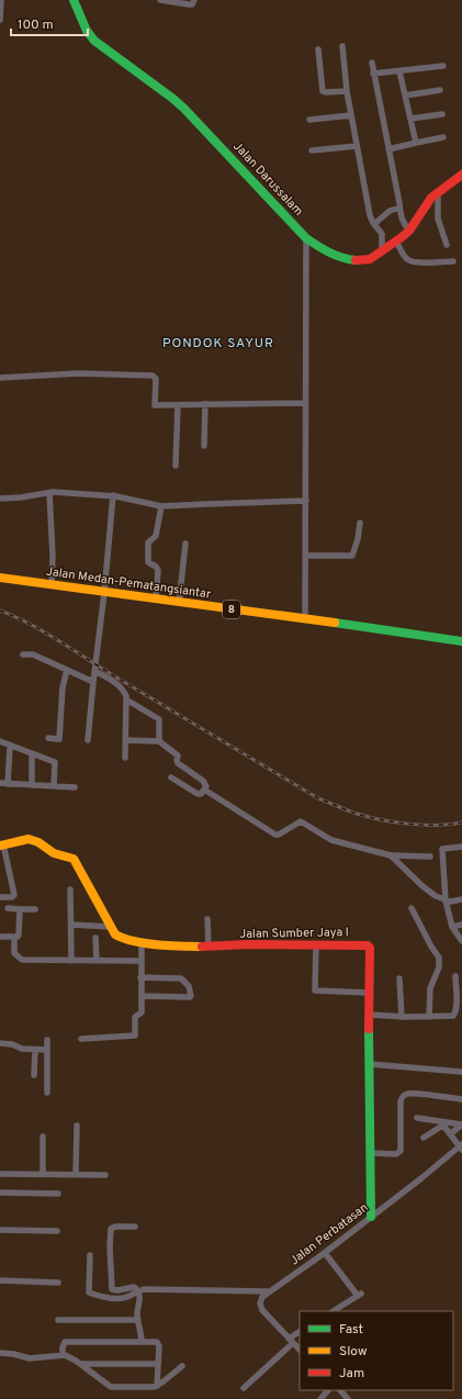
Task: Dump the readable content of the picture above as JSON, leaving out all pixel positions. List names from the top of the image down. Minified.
{"streets":{"main road":["Jalan Darussalam","Jalan Medan-Pematangsiantar","8","Jalan Sumber Jaya I"],"street":["Jalan Perbatasan"]},"crossings":[["Jalan Sumber Jaya I","Jalan Perbatasan"]],"districts":["PONDOK SAYUR"],"legend":["Fast","Slow","Jam"],"scale_bar":"100 m"}
